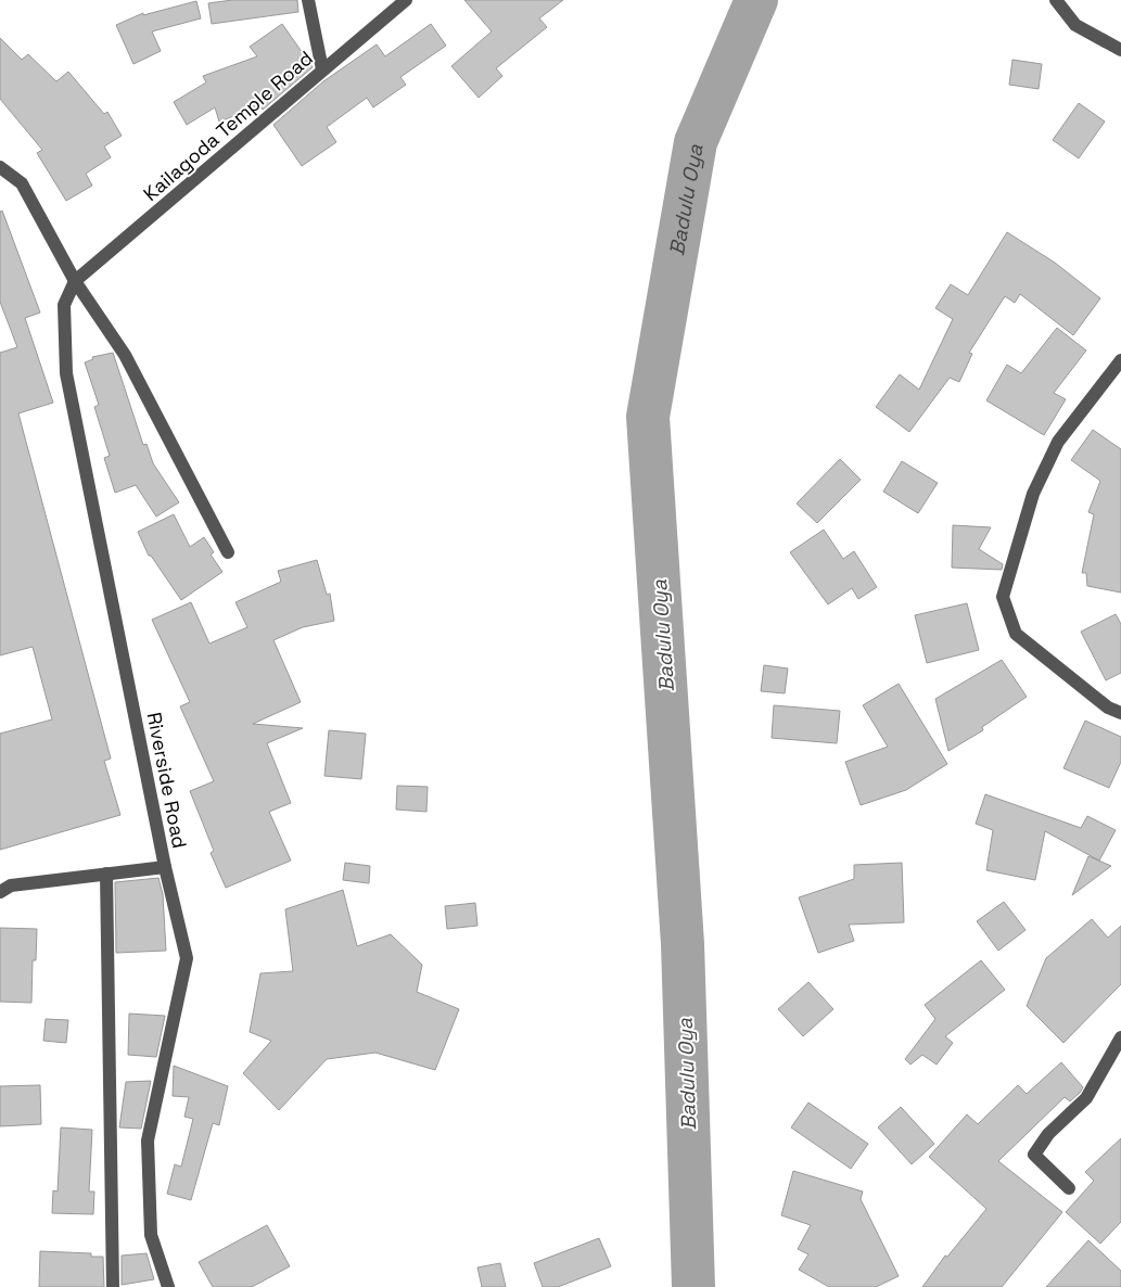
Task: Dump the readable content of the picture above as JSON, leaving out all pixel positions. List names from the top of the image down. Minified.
{"streets":{"street":["Kailagoda Temple Road","Riverside Road"]},"crossings":[["Kailagoda Temple Road","Riverside Road"]],"water":["Badulu Oya"]}
